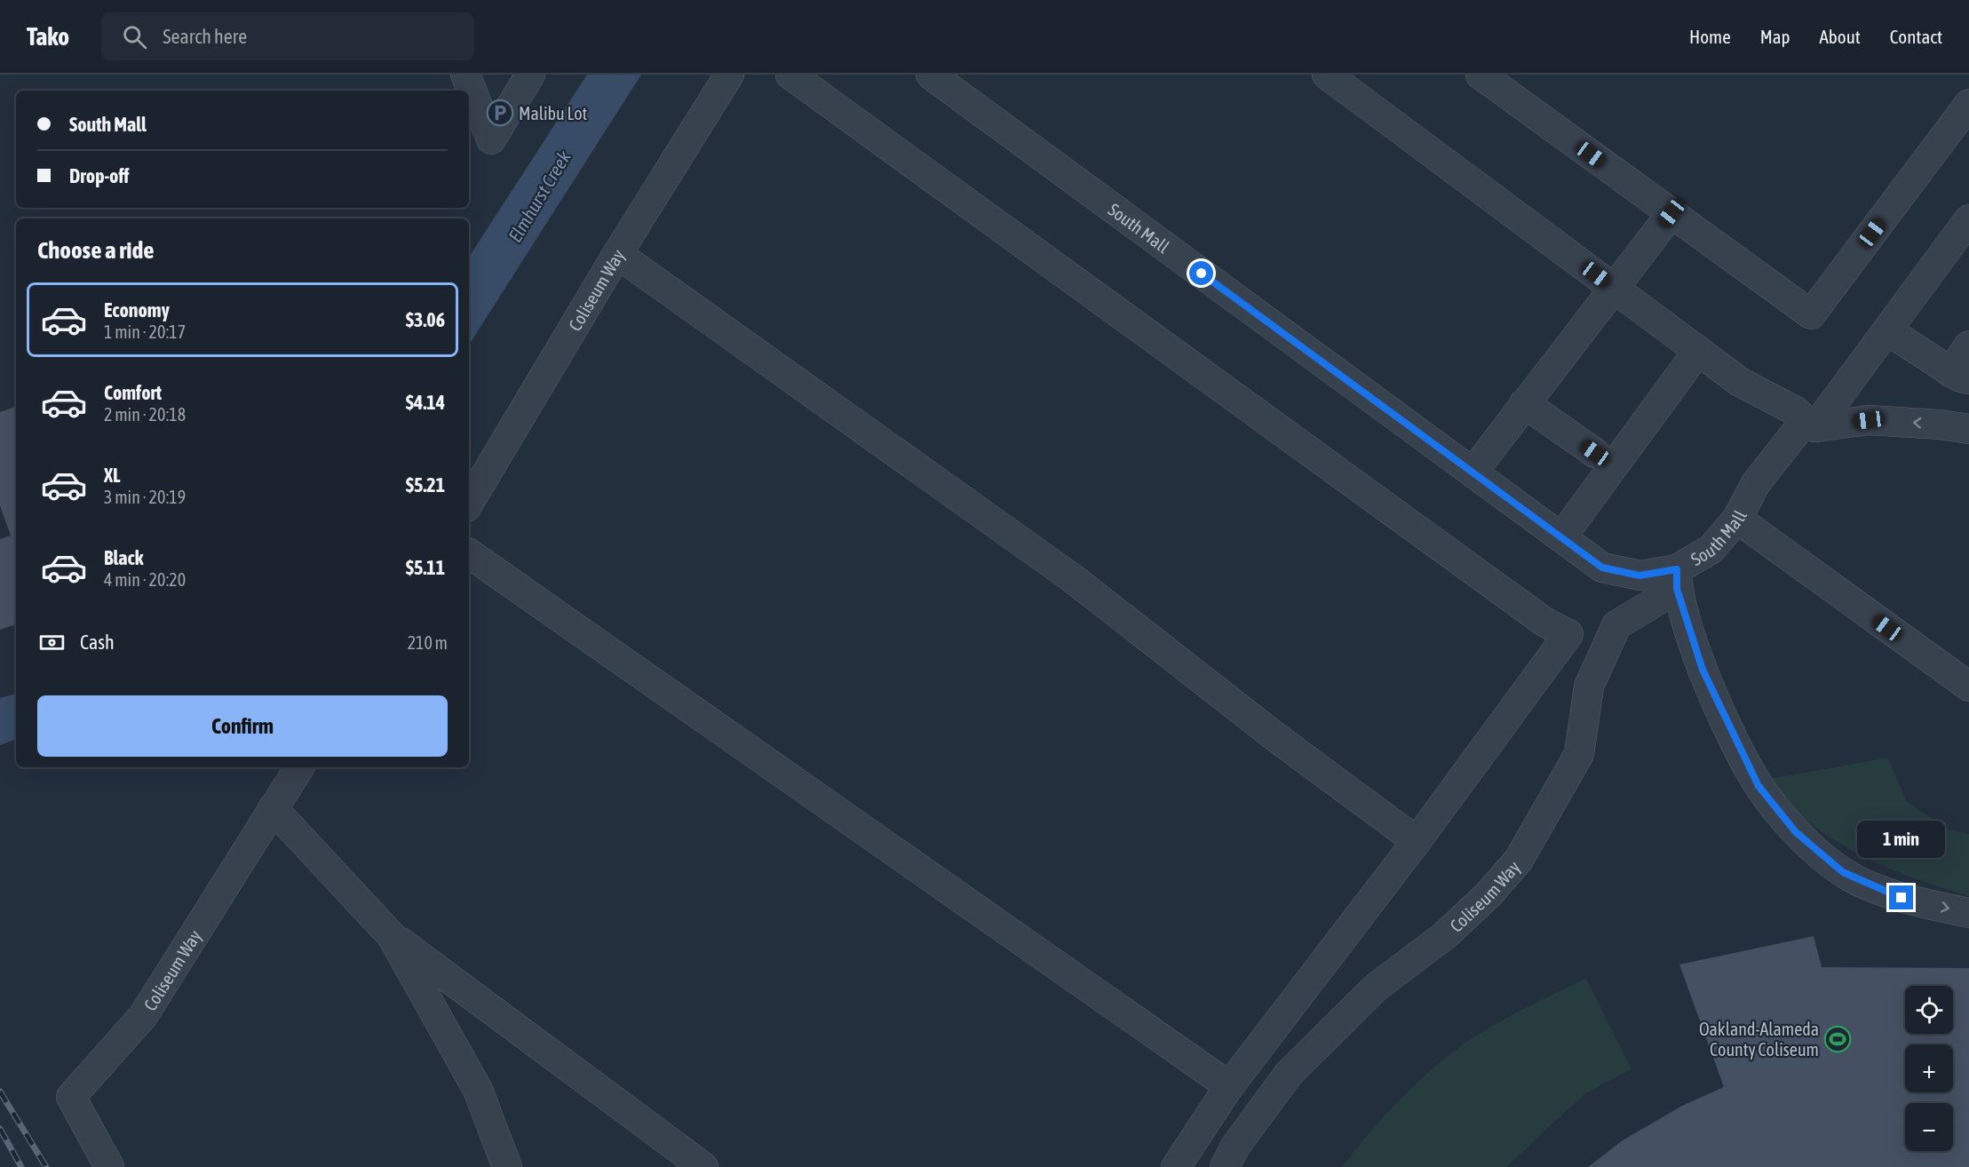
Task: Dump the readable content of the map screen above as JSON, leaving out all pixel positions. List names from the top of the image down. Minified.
{"streets":{"lane":["South Mall","Coliseum Way"]},"crossings":[["South Mall","Coliseum Way"]],"water":["Elmhurst Creek"],"places":{"parking":["Malibu Lot"],"sports":["Oakland-Alameda County Coliseum"]},"page":{"header":"Tako","search":"Search here","nav":["Home","Map","About","Contact"],"banner":["South Mall","Drop-off"],"heading":"Choose a ride","list":[{"name":"Economy","note":"1 min · 20:17","value":"$3.06"},{"name":"Comfort","note":"2 min · 20:18","value":"$4.14"},{"name":"XL","note":"3 min · 20:19","value":"$5.21"},{"name":"Black","note":"4 min · 20:20","value":"$5.11"}],"pay":["Cash","210 m"],"buttons":"Confirm","bubble":"1 min","map_buttons":["+","−"]}}
